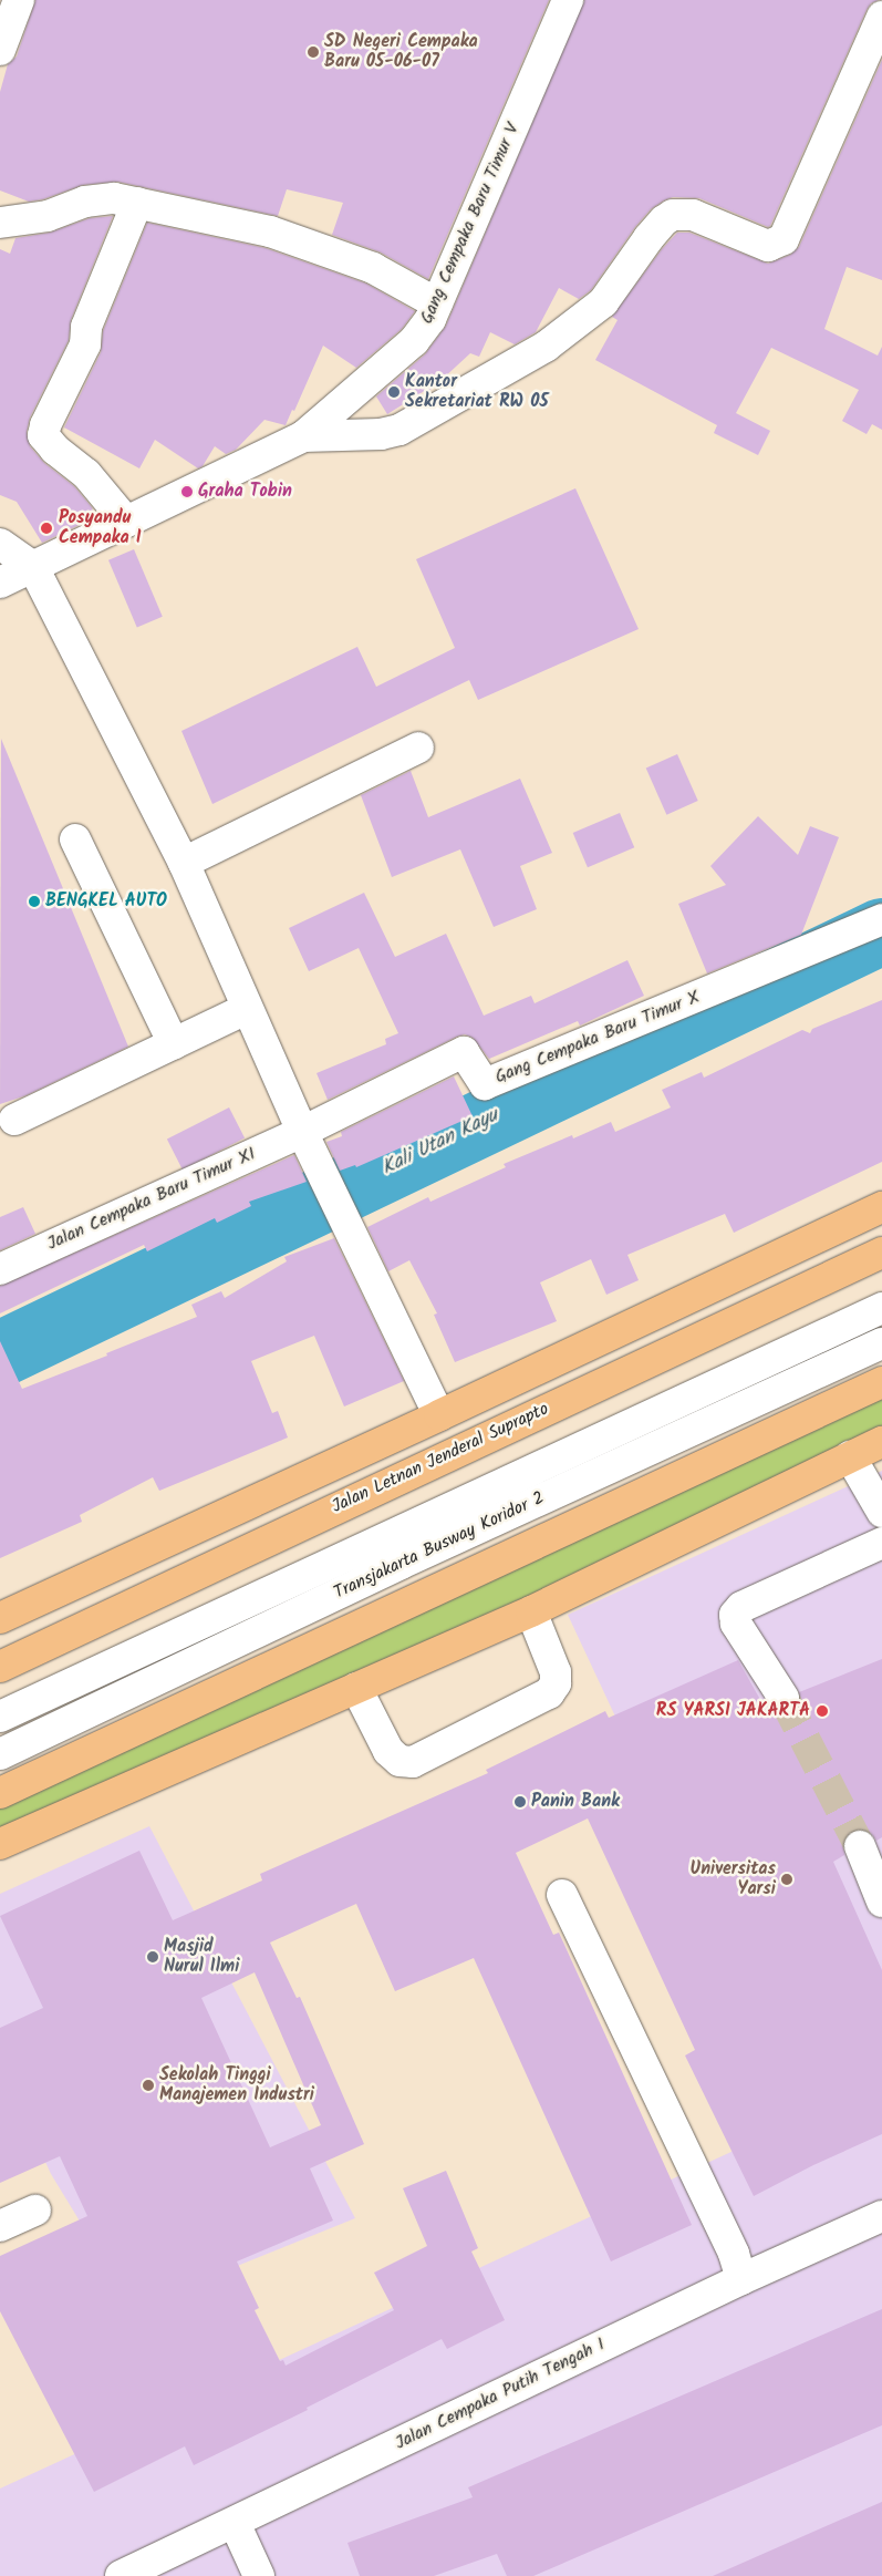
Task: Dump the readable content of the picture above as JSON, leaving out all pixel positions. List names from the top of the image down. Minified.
{"streets":{"main road":["Jalan Letnan Jenderal Suprapto"],"street":["Gang Cempaka Baru Timur V","Gang Cempaka Baru Timur X","Jalan Cempaka Baru Timur XI","Transjakarta Busway Koridor 2","Jalan Cempaka Putih Tengah I"]},"crossings":[["Gang Cempaka Baru Timur X","Jalan Cempaka Baru Timur XI"]],"water":["Kali Utan Kayu"],"places":["SD Negeri Cempaka Baru 05-06-07","Kantor Sekretariat RW 05","Graha Tobin","Posyandu Cempaka I","BENGKEL AUTO","RS YARSI JAKARTA","Panin Bank","Universitas Yarsi","Masjid Nurul Ilmi","Sekolah Tinggi Manajemen Industri"]}
